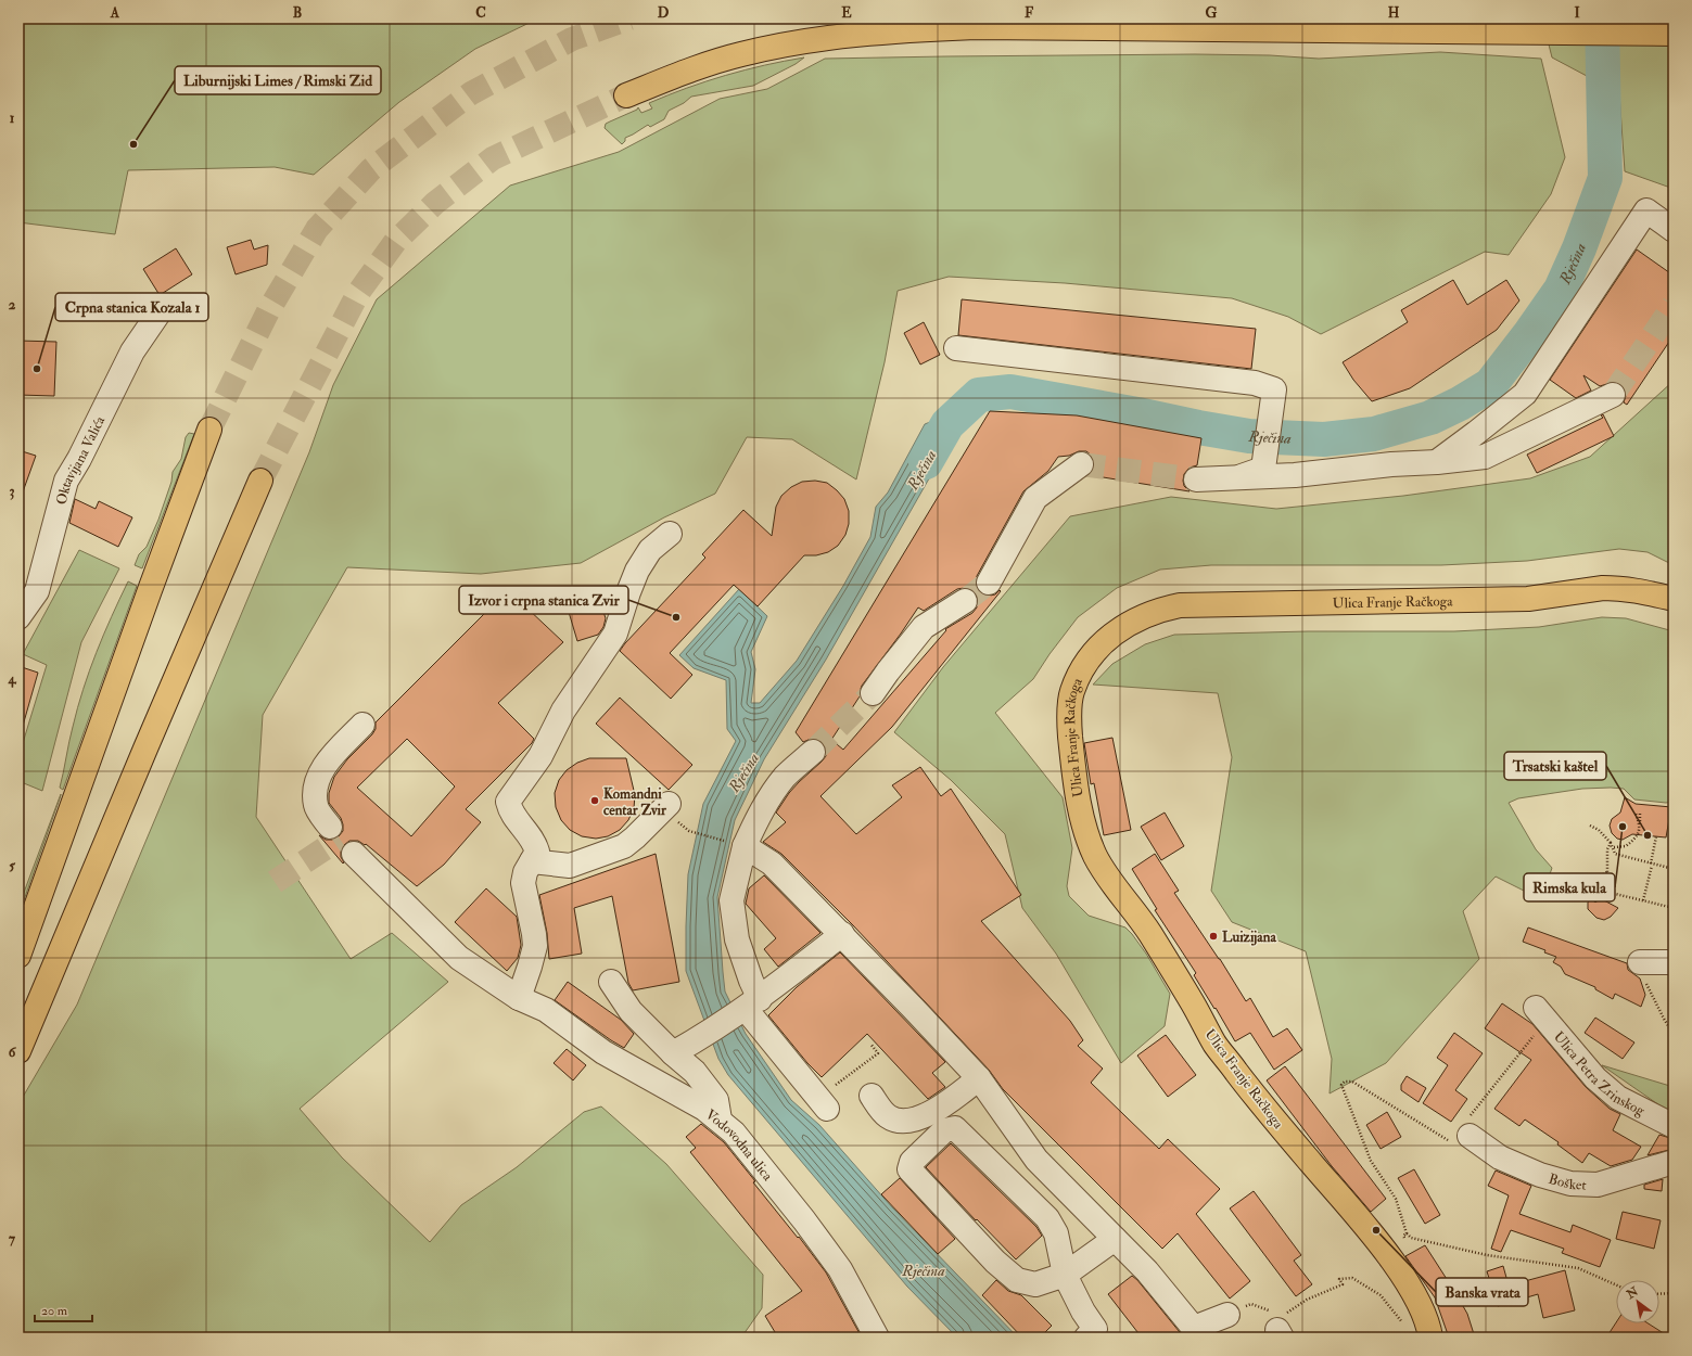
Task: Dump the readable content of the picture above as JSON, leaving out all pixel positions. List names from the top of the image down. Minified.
{"streets":{"main road":["Ulica Franje Račkoga"],"street":["Oktavijana Valića","Ulica Petra Zrinskog","Vodovodna ulica","Bošket"]},"water":["Rječina"],"places":["Liburnijski Limes / Rimski Zid","Crpna stanica Kozala 1","Izvor i crpna stanica Zvir","Komandni centar Zvir","Rimska kula","Trsatski kaštel","Luizijana","Banska vrata"],"scale_bar":"20 m","north":"top left","grid":{"columns":["A","B","C","D","E","F","G","H","I"],"rows":["1","2","3","4","5","6","7"]}}
